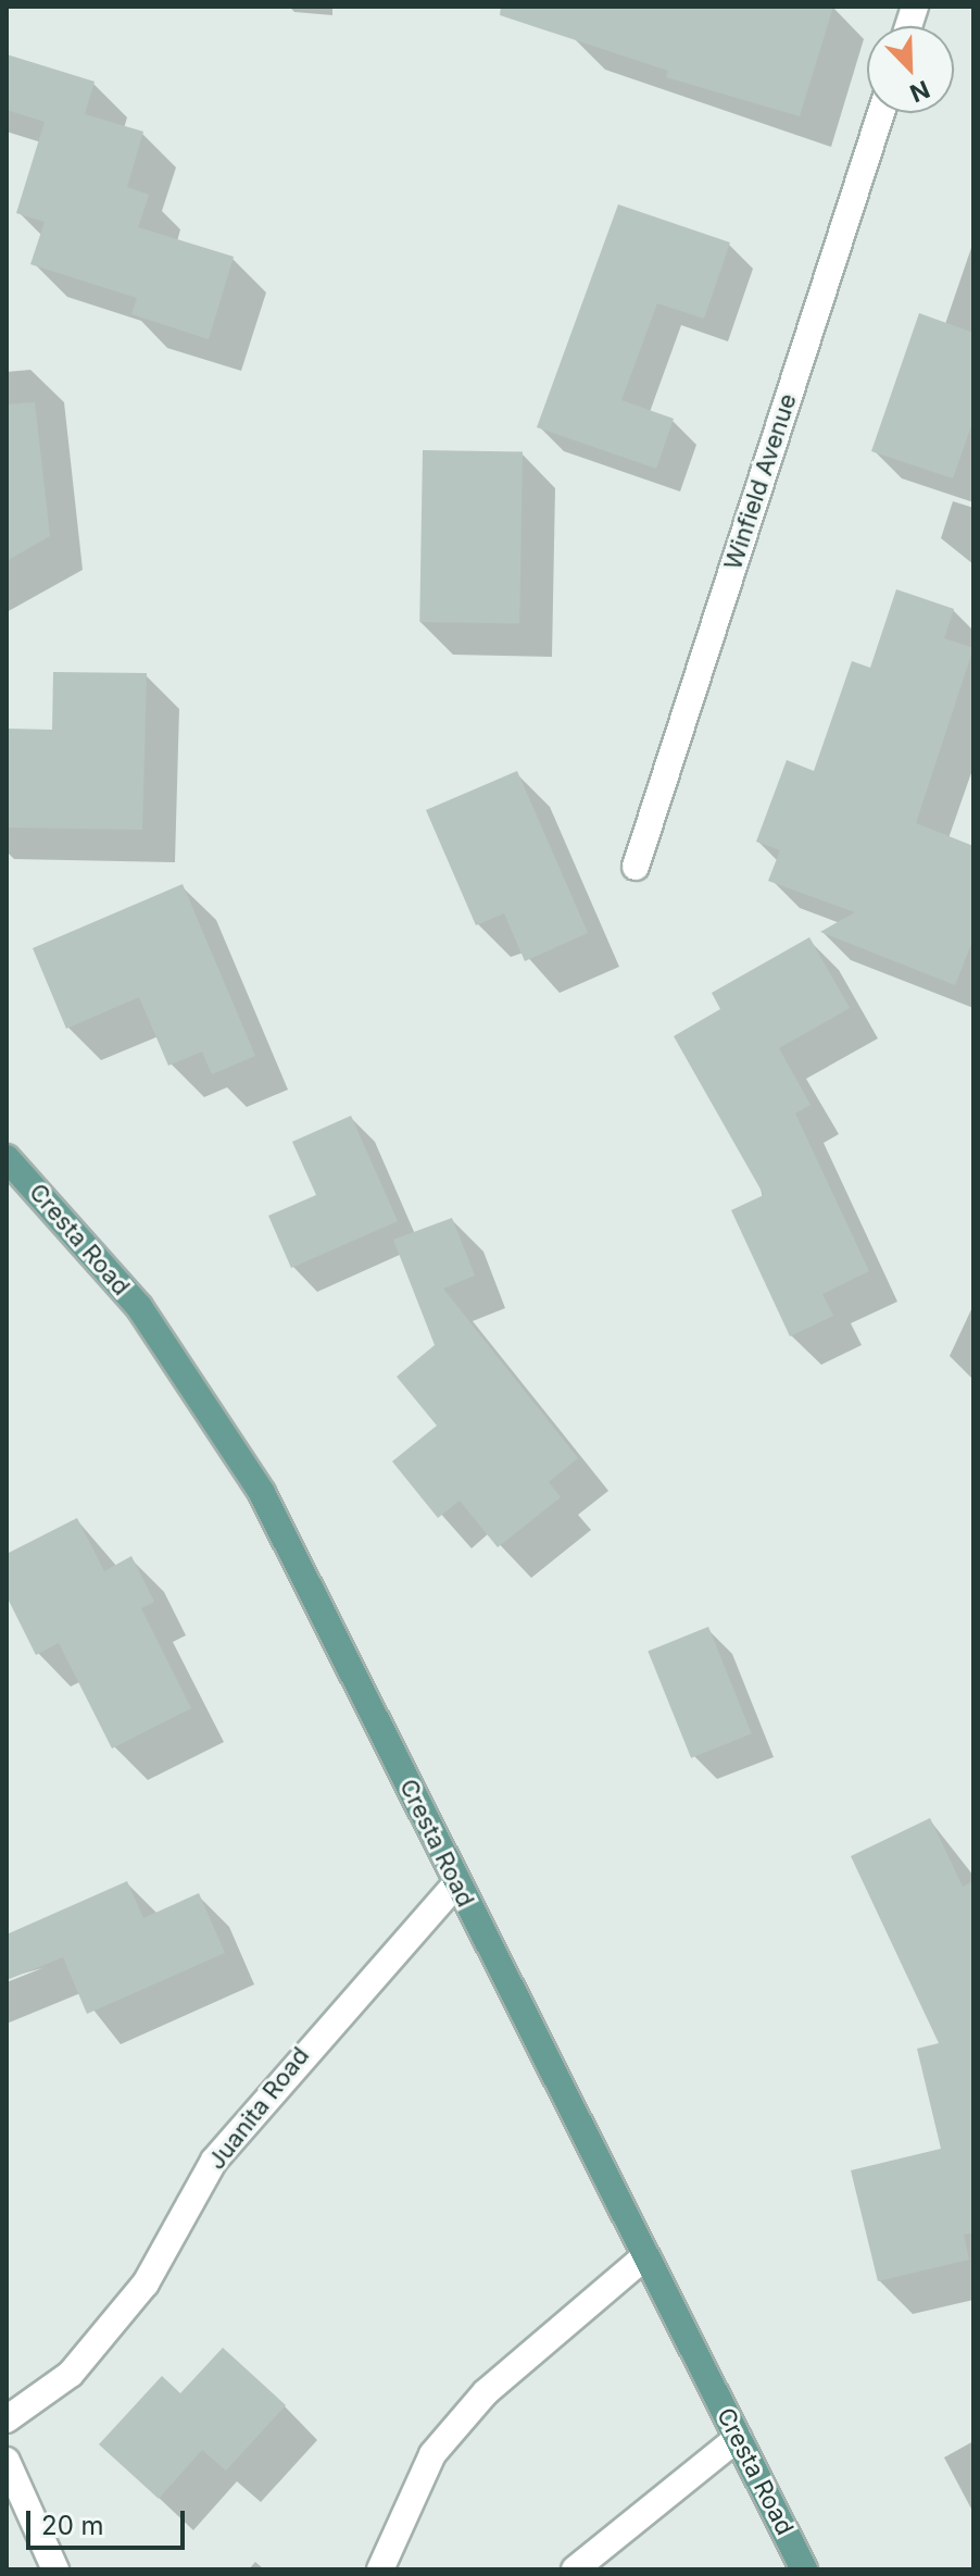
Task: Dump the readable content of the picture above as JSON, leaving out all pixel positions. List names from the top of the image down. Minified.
{"streets":{"main road":["Cresta Road"],"street":["Winfield Avenue","Juanita Road"]},"crossings":[["Cresta Road","Juanita Road"]],"scale_bar":"20 m","north":"bottom right"}
